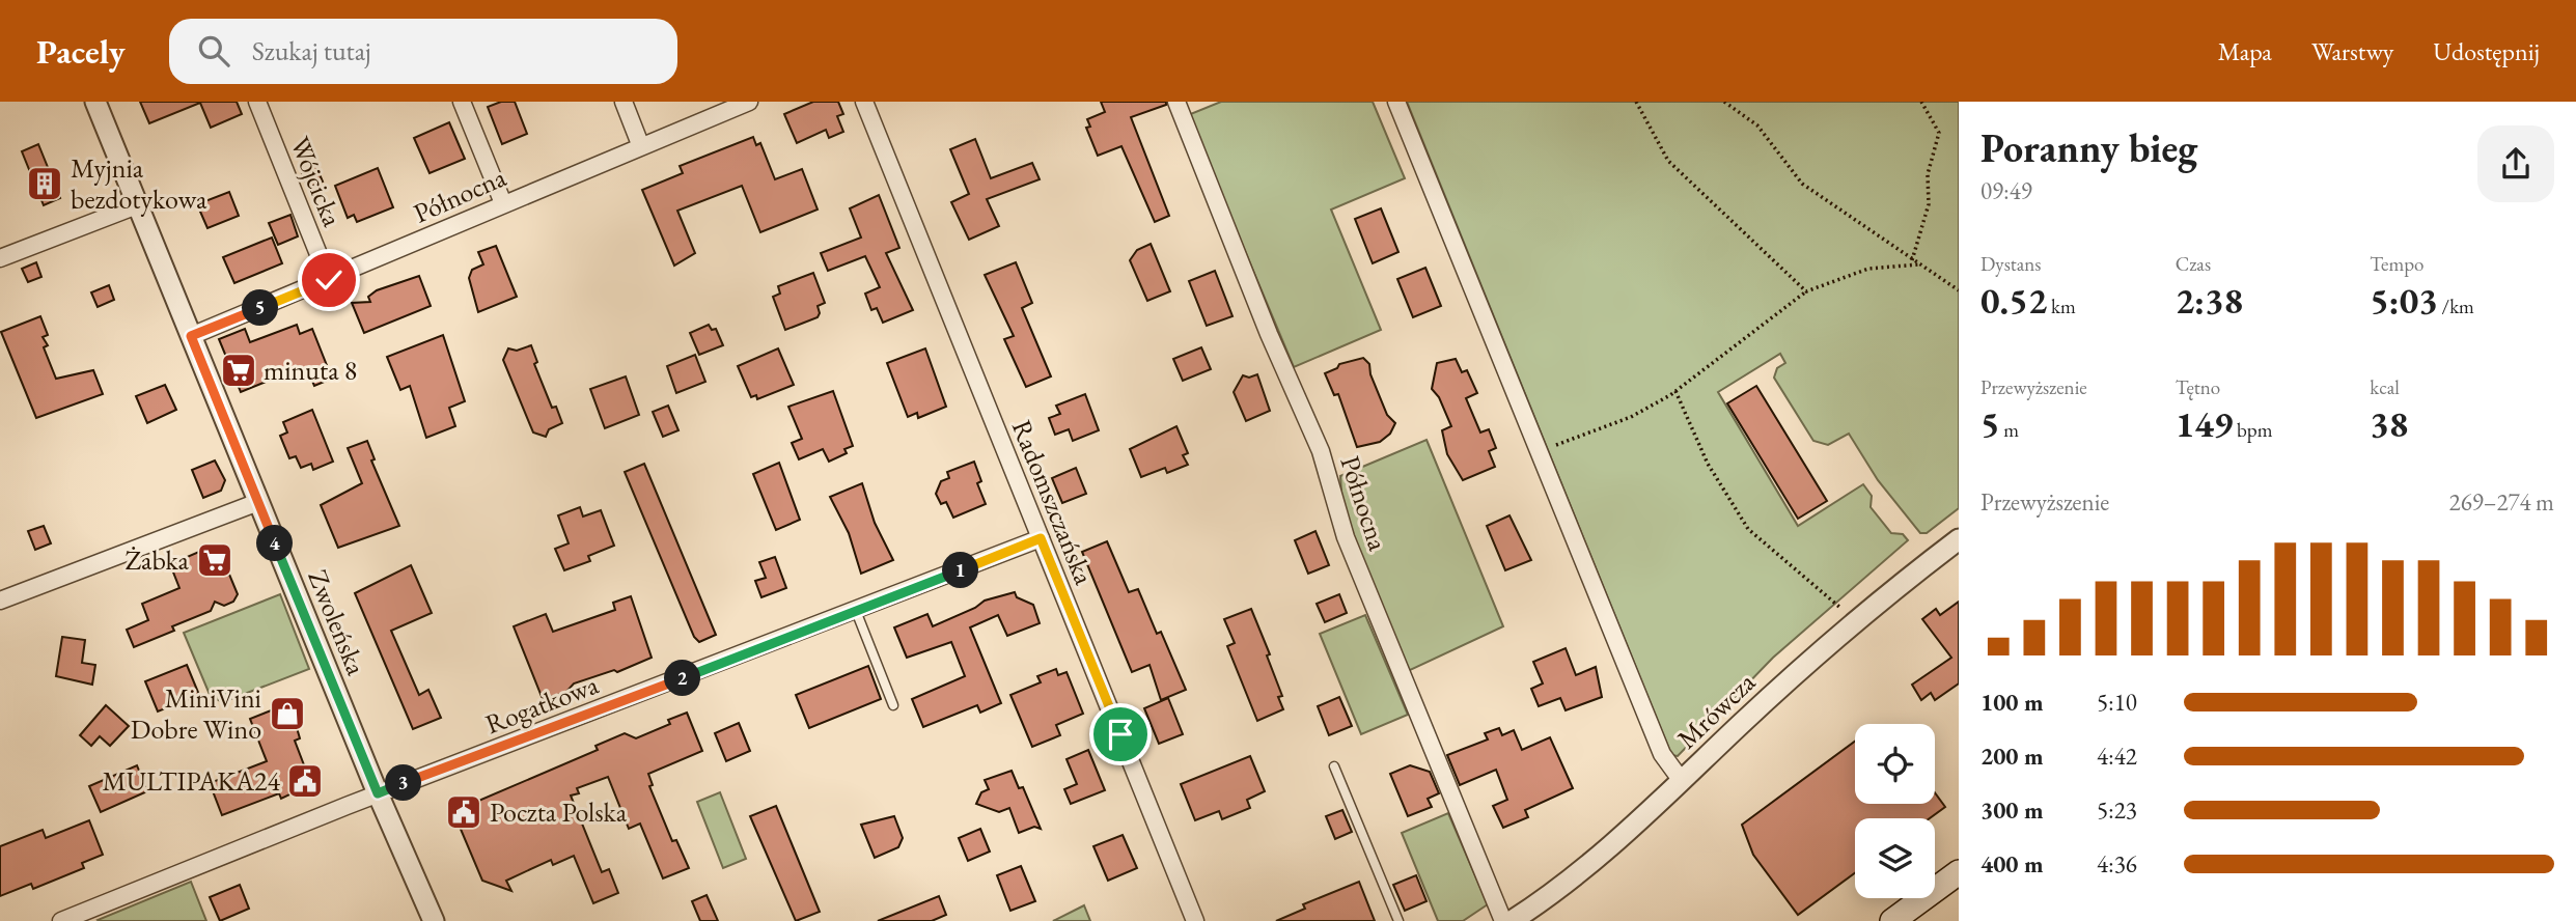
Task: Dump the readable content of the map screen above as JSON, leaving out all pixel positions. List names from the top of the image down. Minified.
{"streets":{"street":["Wójcicka","Północna","Radomszczańska","Zwoleńska","Rogatkowa","Mrówcza"]},"crossings":[["Wójcicka","Północna"],["Północna","Zwoleńska"],["Radomszczańska","Rogatkowa"],["Zwoleńska","Rogatkowa"]],"places":{"building":["Myjnia bezdotykowa"],"supermarket":["minuta 8","Żabka"],"shop":["MiniVini Dobre Wino"],"public building":["MULTIPAKA24","Poczta Polska"]},"page":{"header":"Pacely","search":"Szukaj tutaj","nav":["Mapa","Warstwy","Udostępnij"],"heading":["Poranny bieg","09:49"],"stats":[["Dystans","0.52 km"],["Czas","2:38"],["Tempo","5:03 /km"],["Przewyższenie","5 m"],["Tętno","149 bpm"],["kcal","38"]],"pins":["5","4","1","2","3"],"chart":["Przewyższenie","269–274 m"],"list":[{"name":"100 m","note":"5:10"},{"name":"200 m","note":"4:42"},{"name":"300 m","note":"5:23"},{"name":"400 m","note":"4:36"}]}}
